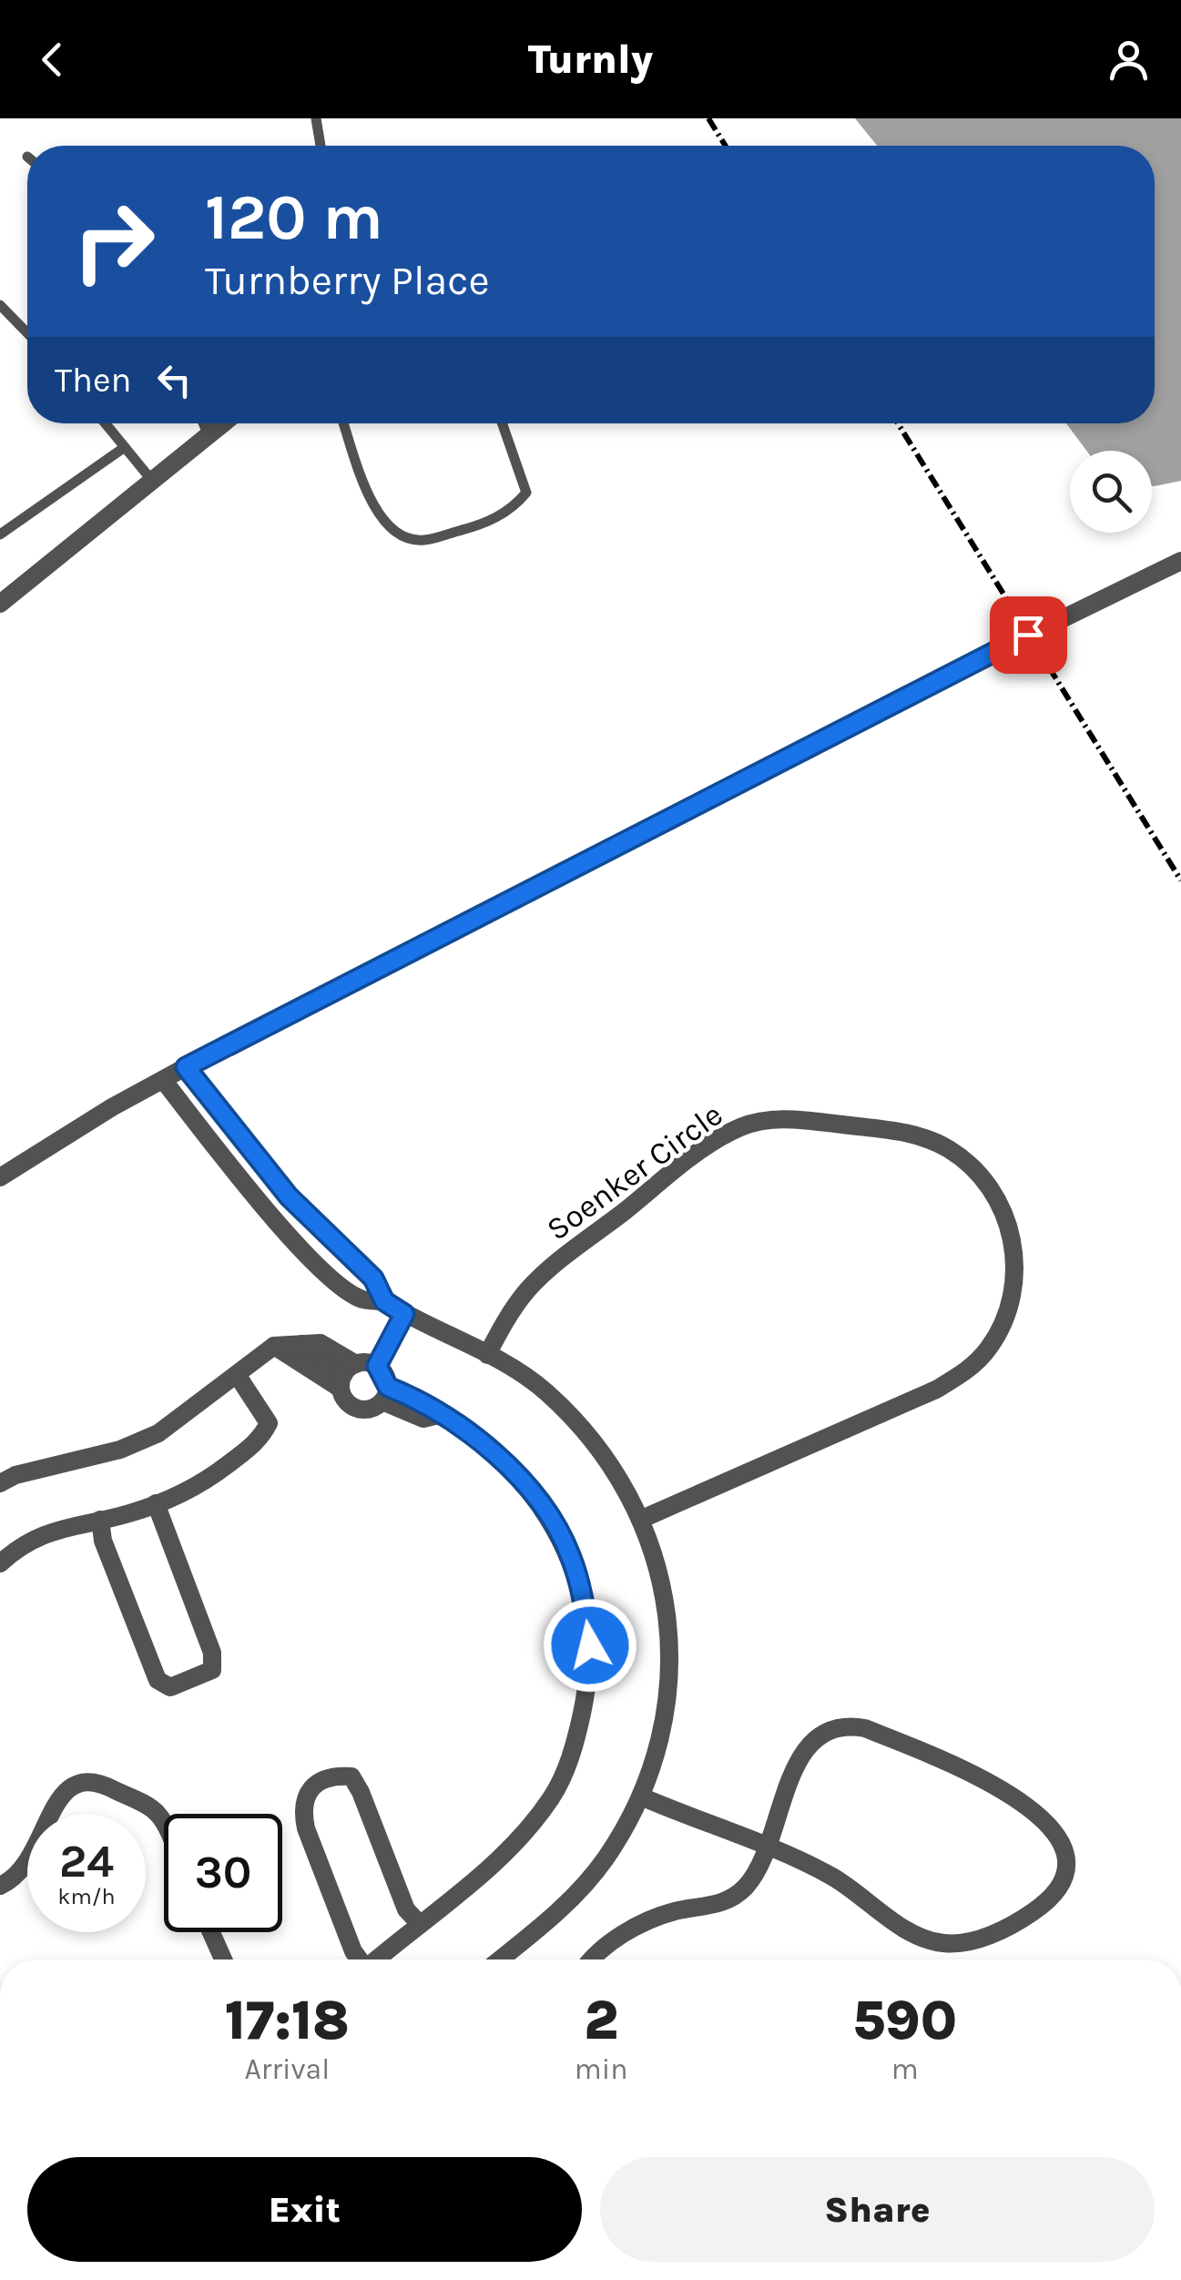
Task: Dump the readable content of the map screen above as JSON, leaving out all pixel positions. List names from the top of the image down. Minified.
{"streets":{"street":["Soenker Circle"]},"page":{"header":"Turnly","turn":["120 m","Turnberry Place"],"then":"Then","speed":"24 km/h","limit":"30","eta":["17:18","Arrival","2","min","590","m"],"buttons":["Exit","Share"]}}
